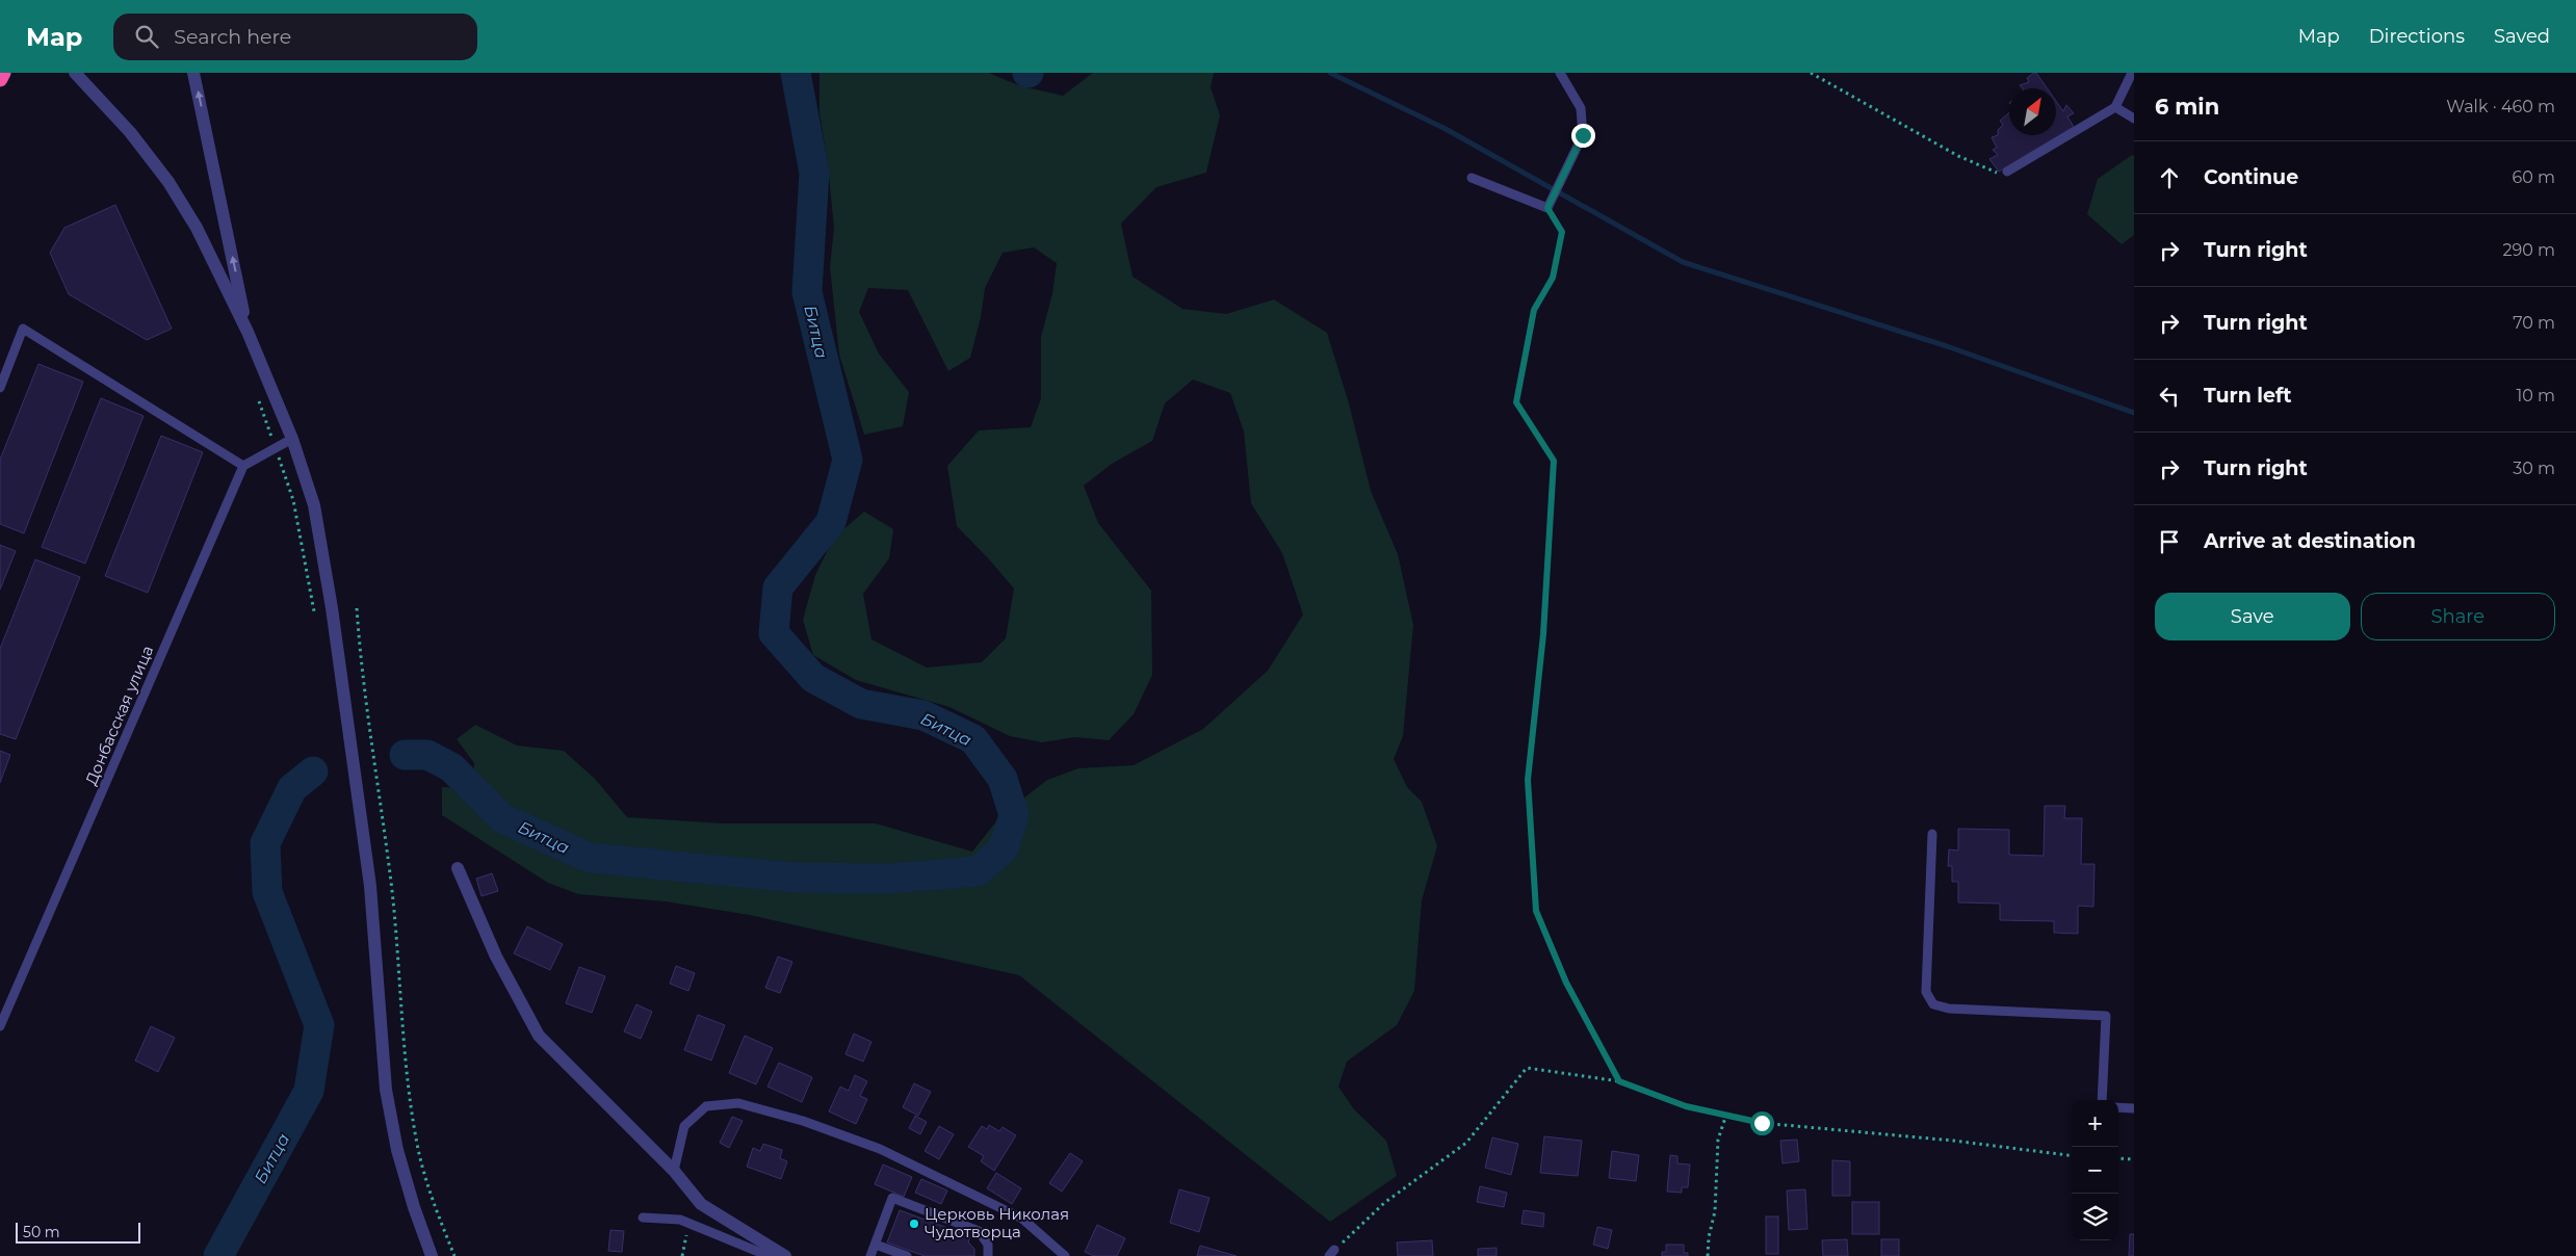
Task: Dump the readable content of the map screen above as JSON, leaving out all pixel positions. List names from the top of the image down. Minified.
{"streets":{"lane":["Донбасская улица"]},"water":["Битца"],"places":["Церковь Николая Чудотворца"],"scale_bar":"50 m","north":"top right","page":{"header":"Map","search":"Search here","nav":["Map","Directions","Saved"],"heading":["6 min","Walk · 460 m"],"list":[["Continue","60 m"],["Turn right","290 m"],["Turn right","70 m"],["Turn left","10 m"],["Turn right","30 m"],"Arrive at destination"],"buttons":["Save","Share"],"map_buttons":["+","−"],"scale":"50 m"}}
